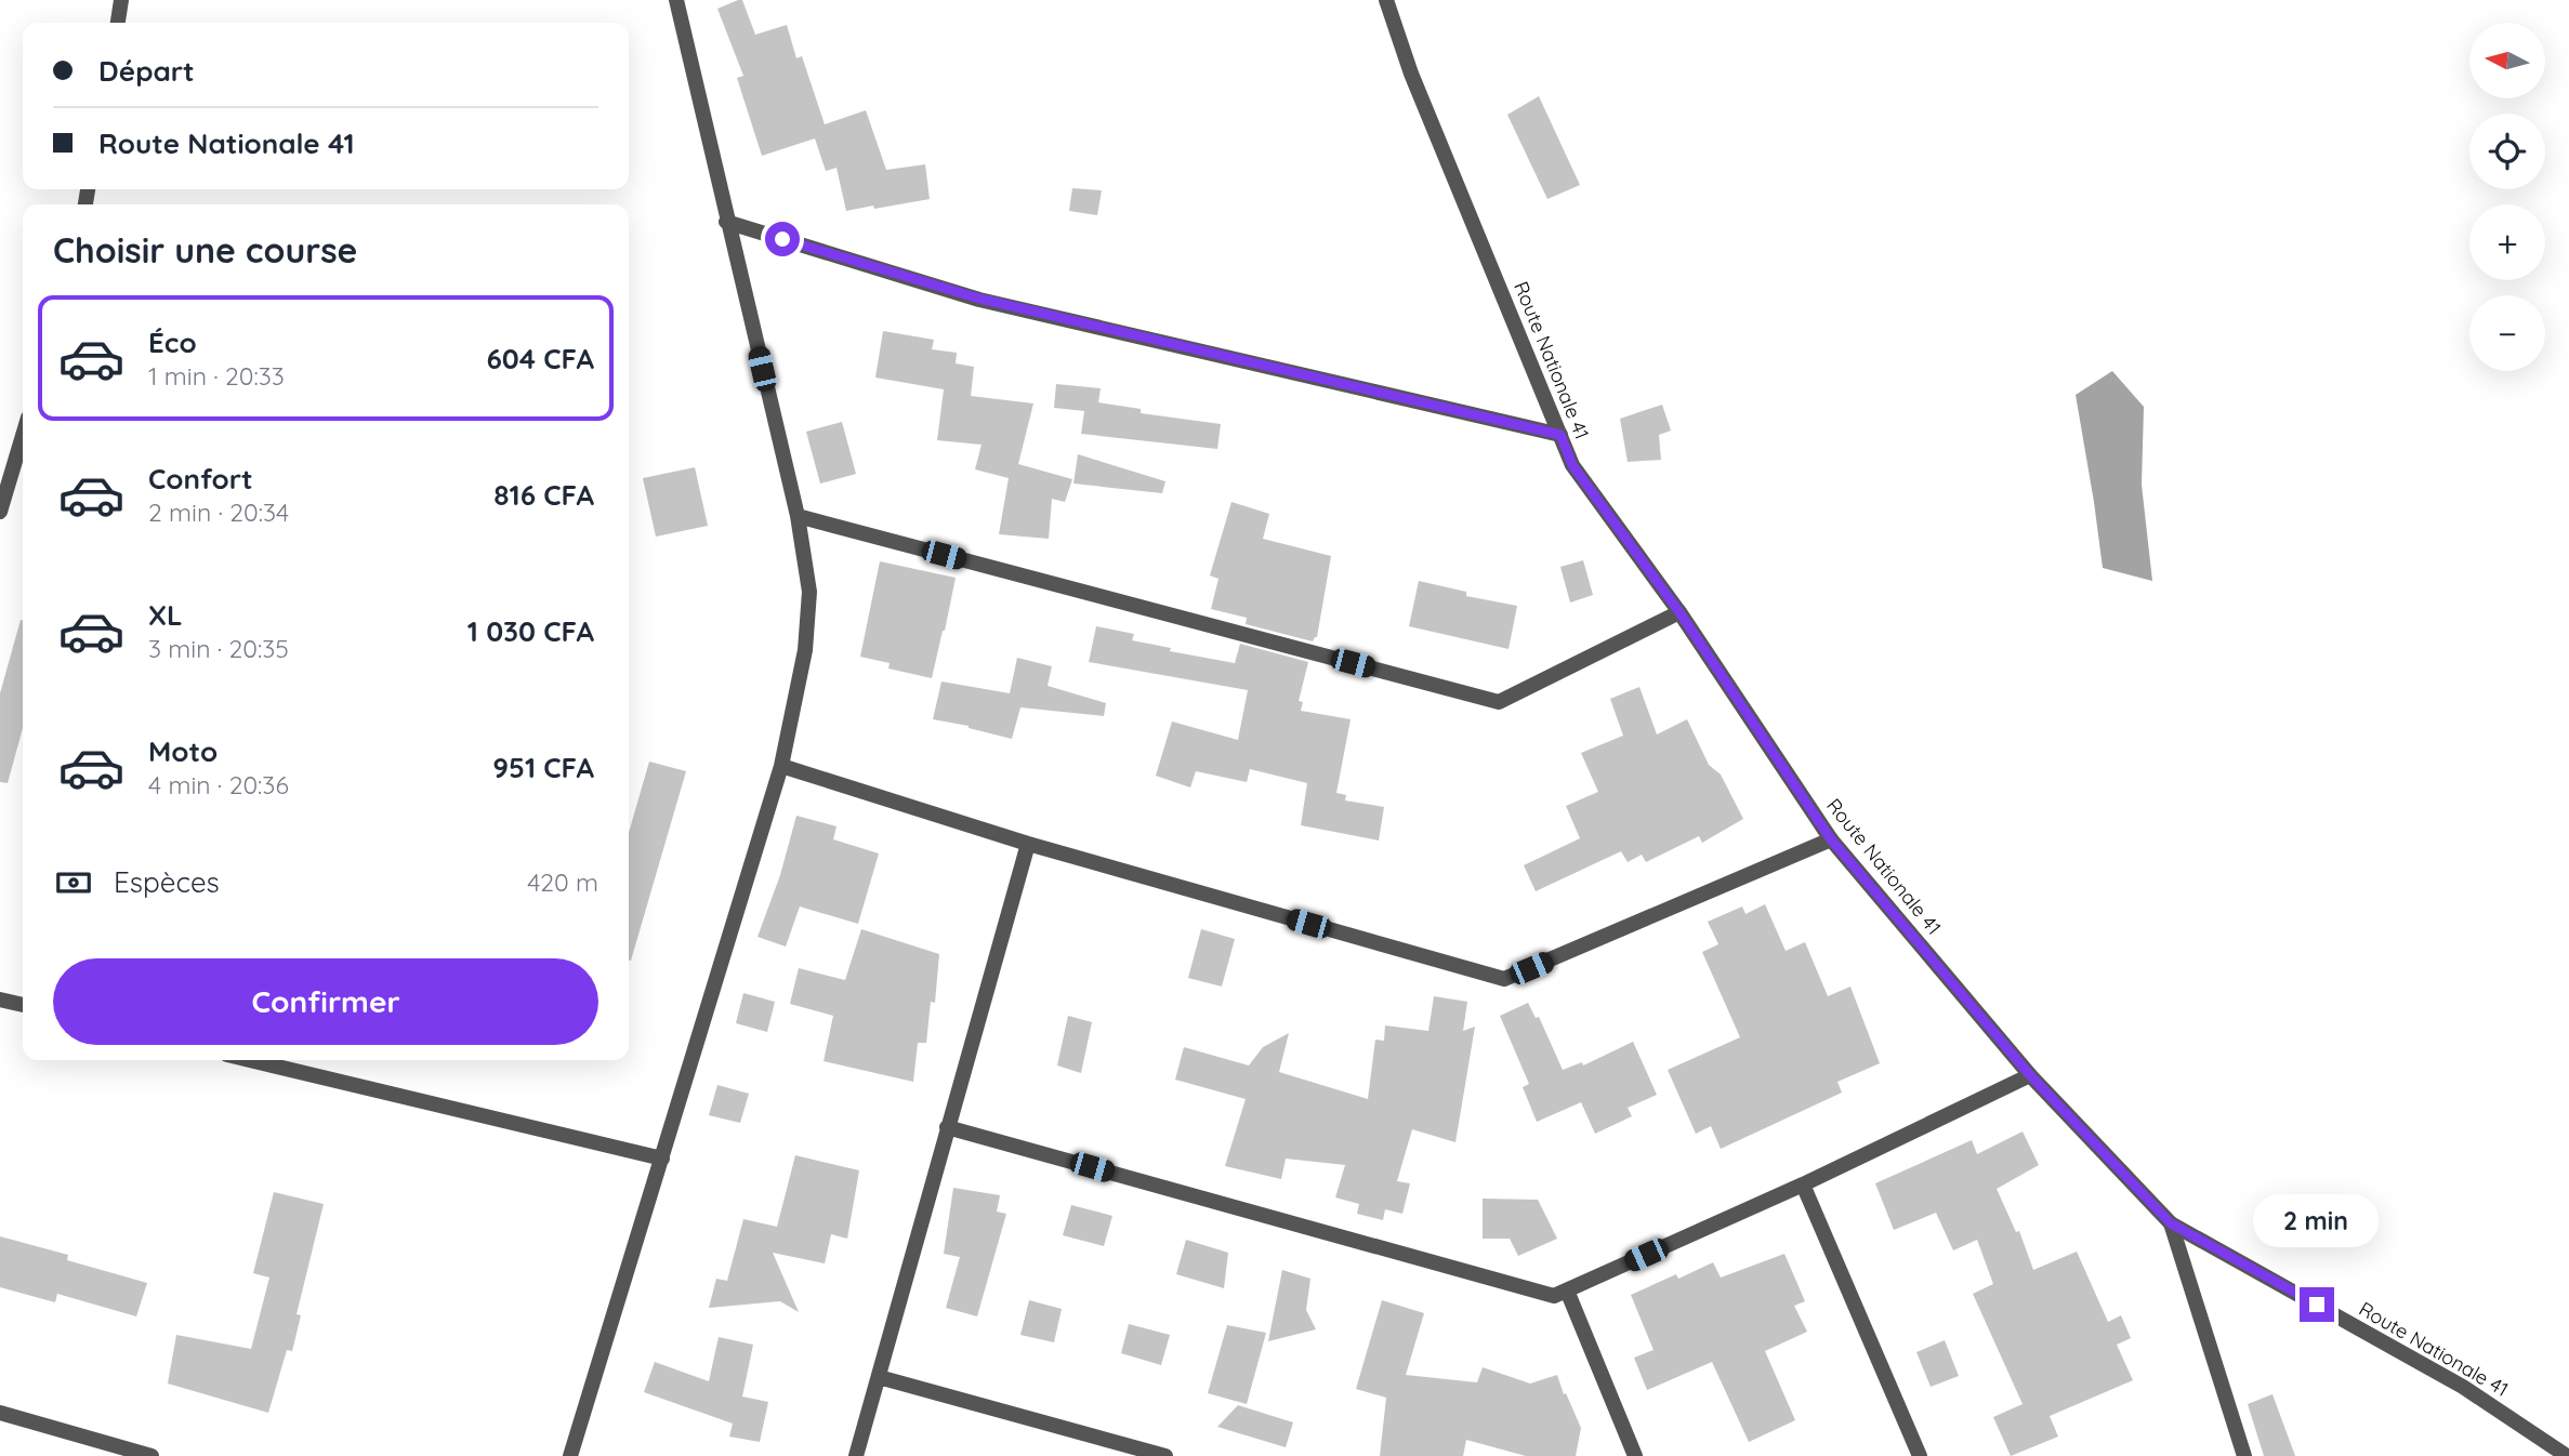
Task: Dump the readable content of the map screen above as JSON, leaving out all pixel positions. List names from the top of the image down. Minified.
{"streets":{"street":["Route Nationale 41"]},"north":"left","page":{"map_buttons":["+","−"],"banner":["Départ","Route Nationale 41"],"heading":"Choisir une course","list":[{"name":"Éco","note":"1 min · 20:33","value":"604 CFA"},{"name":"Confort","note":"2 min · 20:34","value":"816 CFA"},{"name":"XL","note":"3 min · 20:35","value":"1 030 CFA"},{"name":"Moto","note":"4 min · 20:36","value":"951 CFA"}],"pay":["Espèces","420 m"],"buttons":"Confirmer","bubble":"2 min"}}
